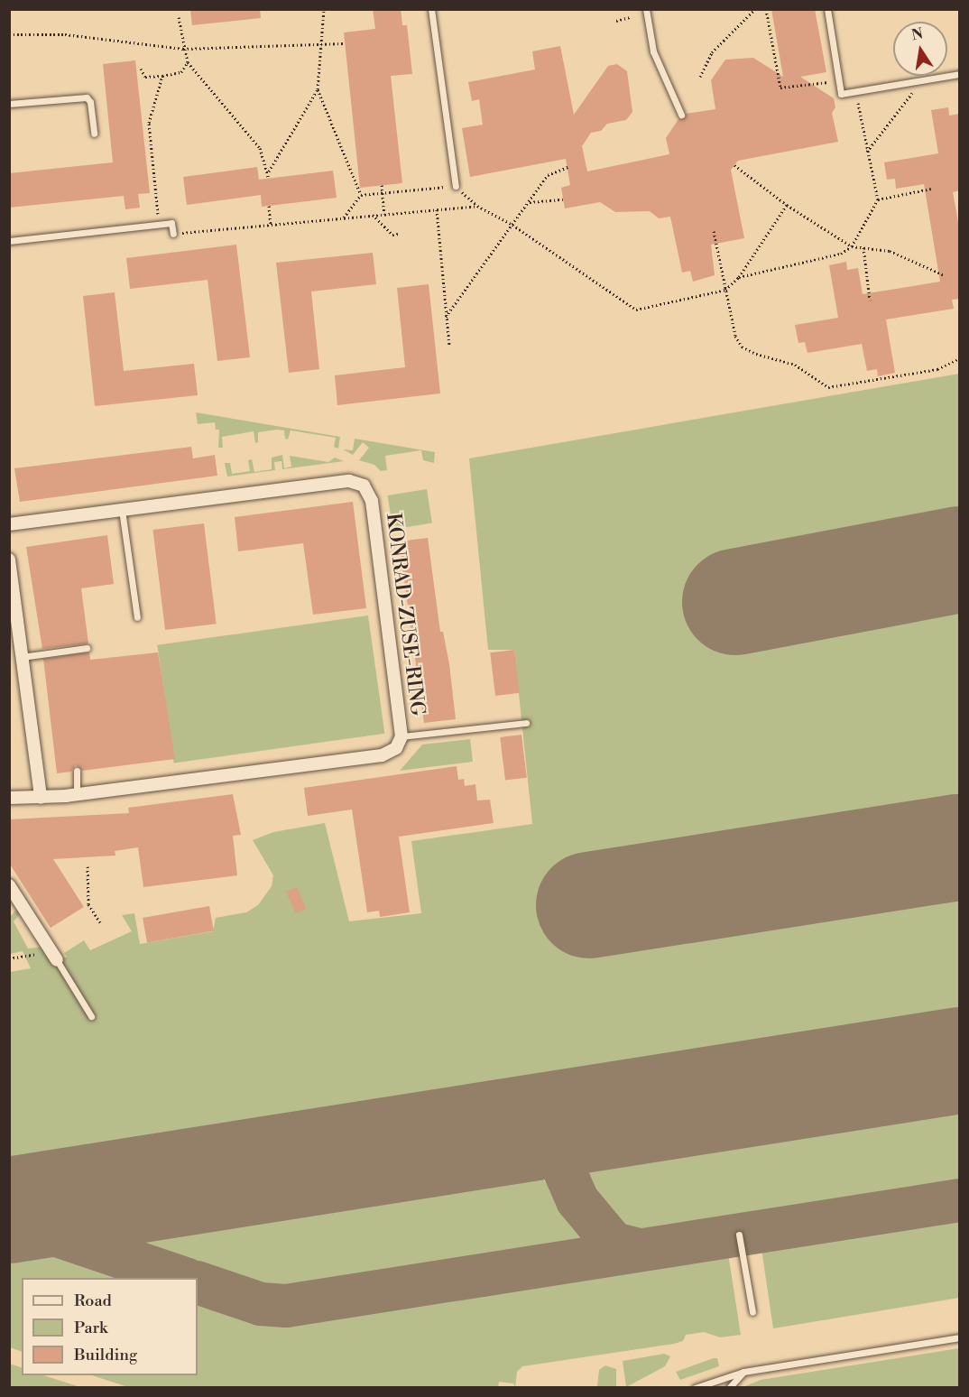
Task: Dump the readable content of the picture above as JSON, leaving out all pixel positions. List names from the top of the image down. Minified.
{"streets":{"street":["KONRAD-ZUSE-RING"]},"legend":["Road","Park","Building"],"north":"top"}
